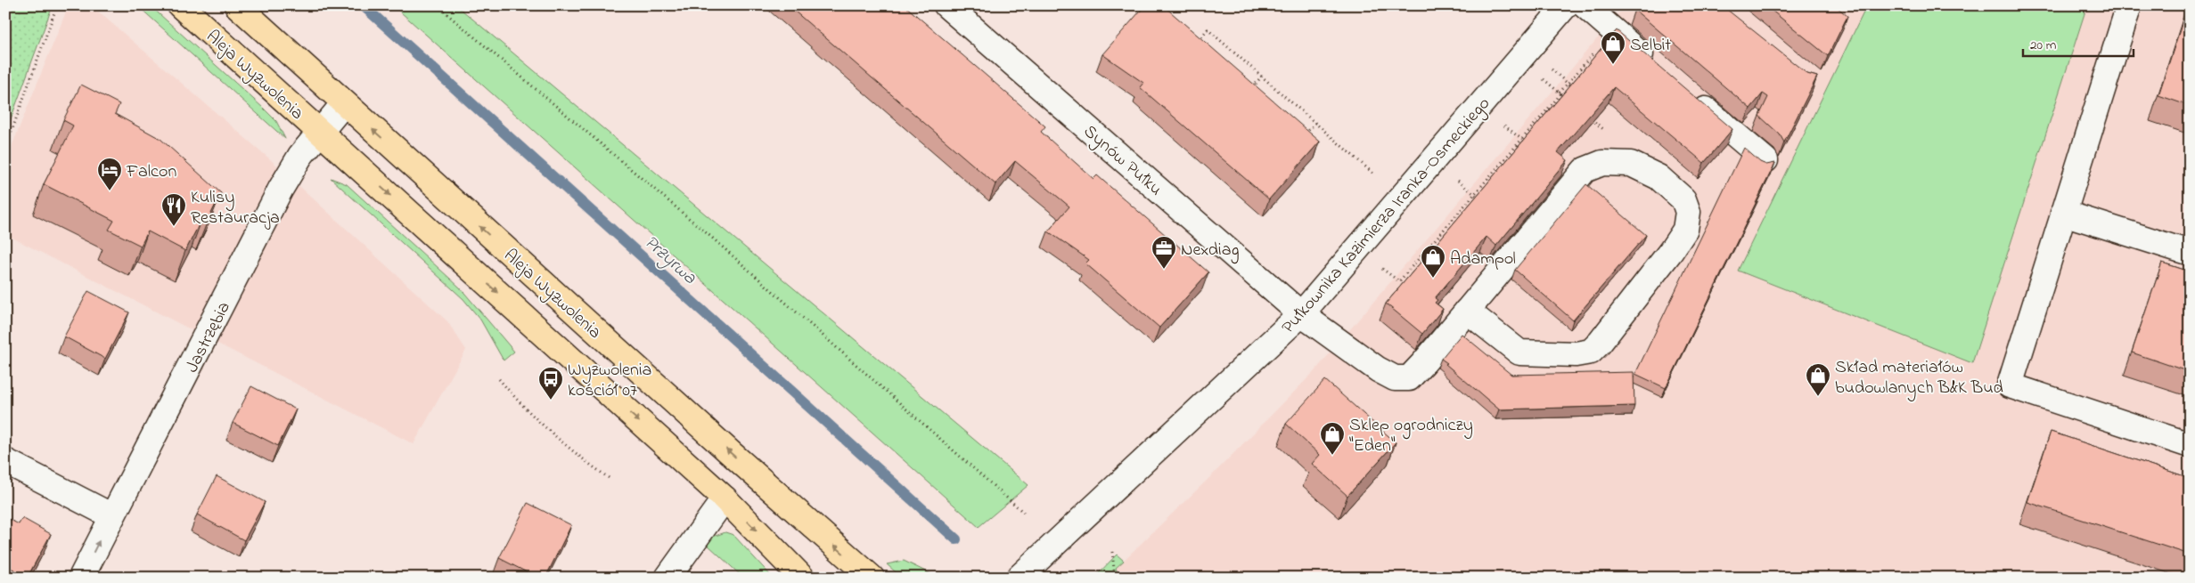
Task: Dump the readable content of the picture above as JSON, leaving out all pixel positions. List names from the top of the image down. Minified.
{"streets":{"main road":["Aleja Wyzwolenia"],"street":["Synów Pułku","Pułkownika Kazimierza Iranka-Osmeckiego","Jastrzębia"]},"crossings":[["Aleja Wyzwolenia","Jastrzębia"],["Synów Pułku","Pułkownika Kazimierza Iranka-Osmeckiego"]],"water":["Przyrwa"],"places":{"shop":["Selbit","Adampol","Skład materiałów budowlanych B&K Bud","Sklep ogrodniczy \"Eden\""],"hotel":["Falcon"],"restaurant":["Kulisy Restauracja"],"office":["Nexdiag"],"bus stop":["Wyzwolenia kościół 07"]},"scale_bar":"20 m"}
